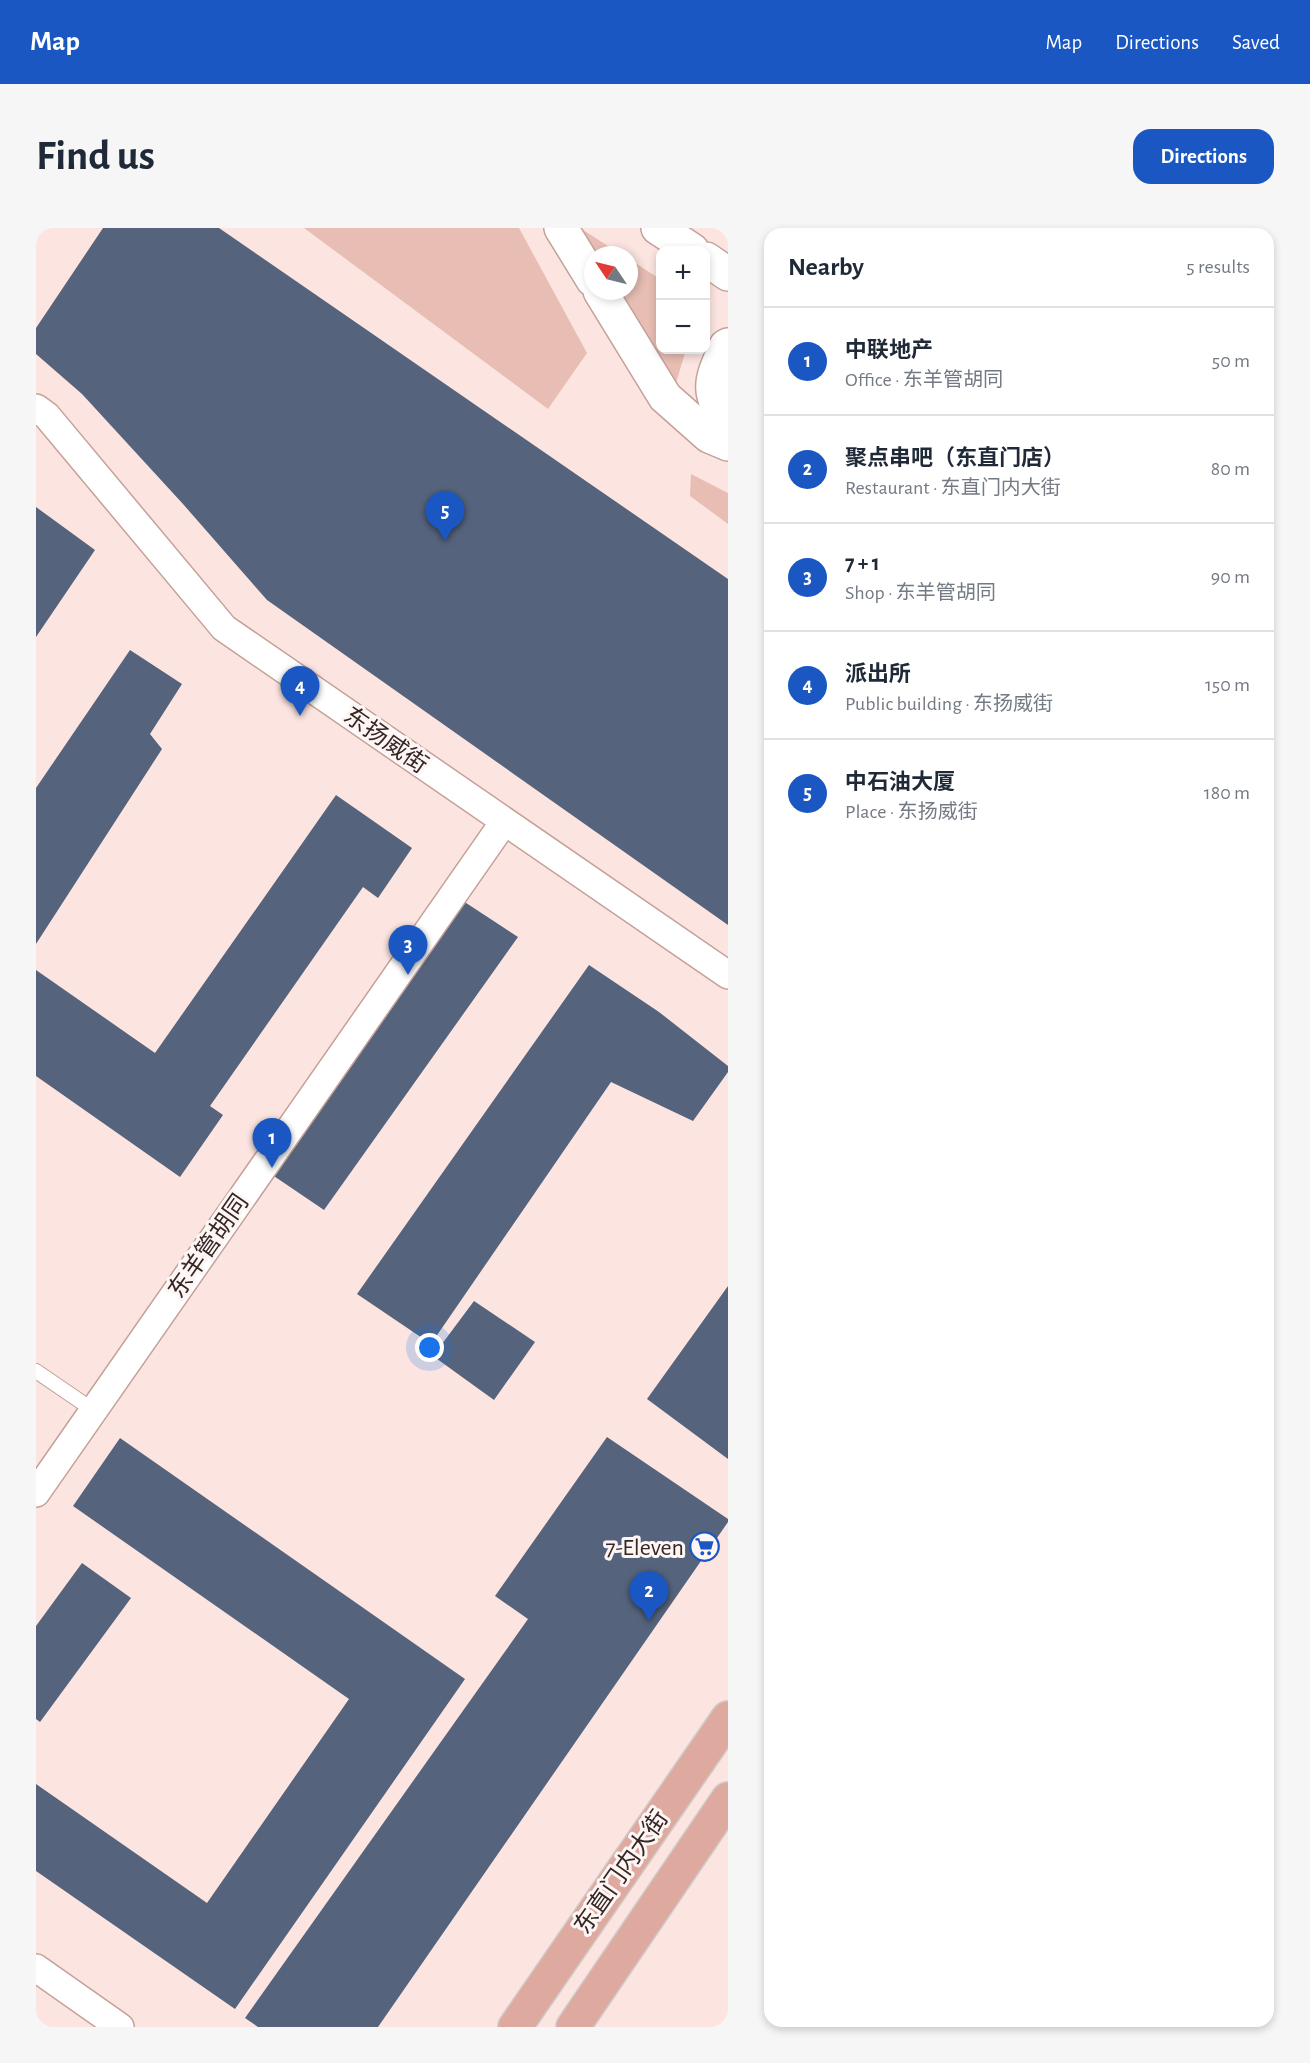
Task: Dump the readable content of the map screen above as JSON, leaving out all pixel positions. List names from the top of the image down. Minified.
{"streets":{"main road":["东直门内大街"],"street":["东扬威街","东羊管胡同"]},"crossings":[["东扬威街","东羊管胡同"]],"places":{"supermarket":["7-Eleven"]},"north":"top left","page":{"header":"Map","nav":["Map","Directions","Saved"],"buttons":"Directions","title":"Find us","heading":["Nearby","5 results"],"map_buttons":["+","−"],"list":[{"mark":"1","name":"中联地产","note":"Office · 东羊管胡同","value":"50 m"},{"mark":"2","name":"聚点串吧（东直门店）","note":"Restaurant · 东直门内大街","value":"80 m"},{"mark":"3","name":"7 + 1","note":"Shop · 东羊管胡同","value":"90 m"},{"mark":"4","name":"派出所","note":"Public building · 东扬威街","value":"150 m"},{"mark":"5","name":"中石油大厦","note":"Place · 东扬威街","value":"180 m"}],"pins":["5","4","3","1","2"]}}
